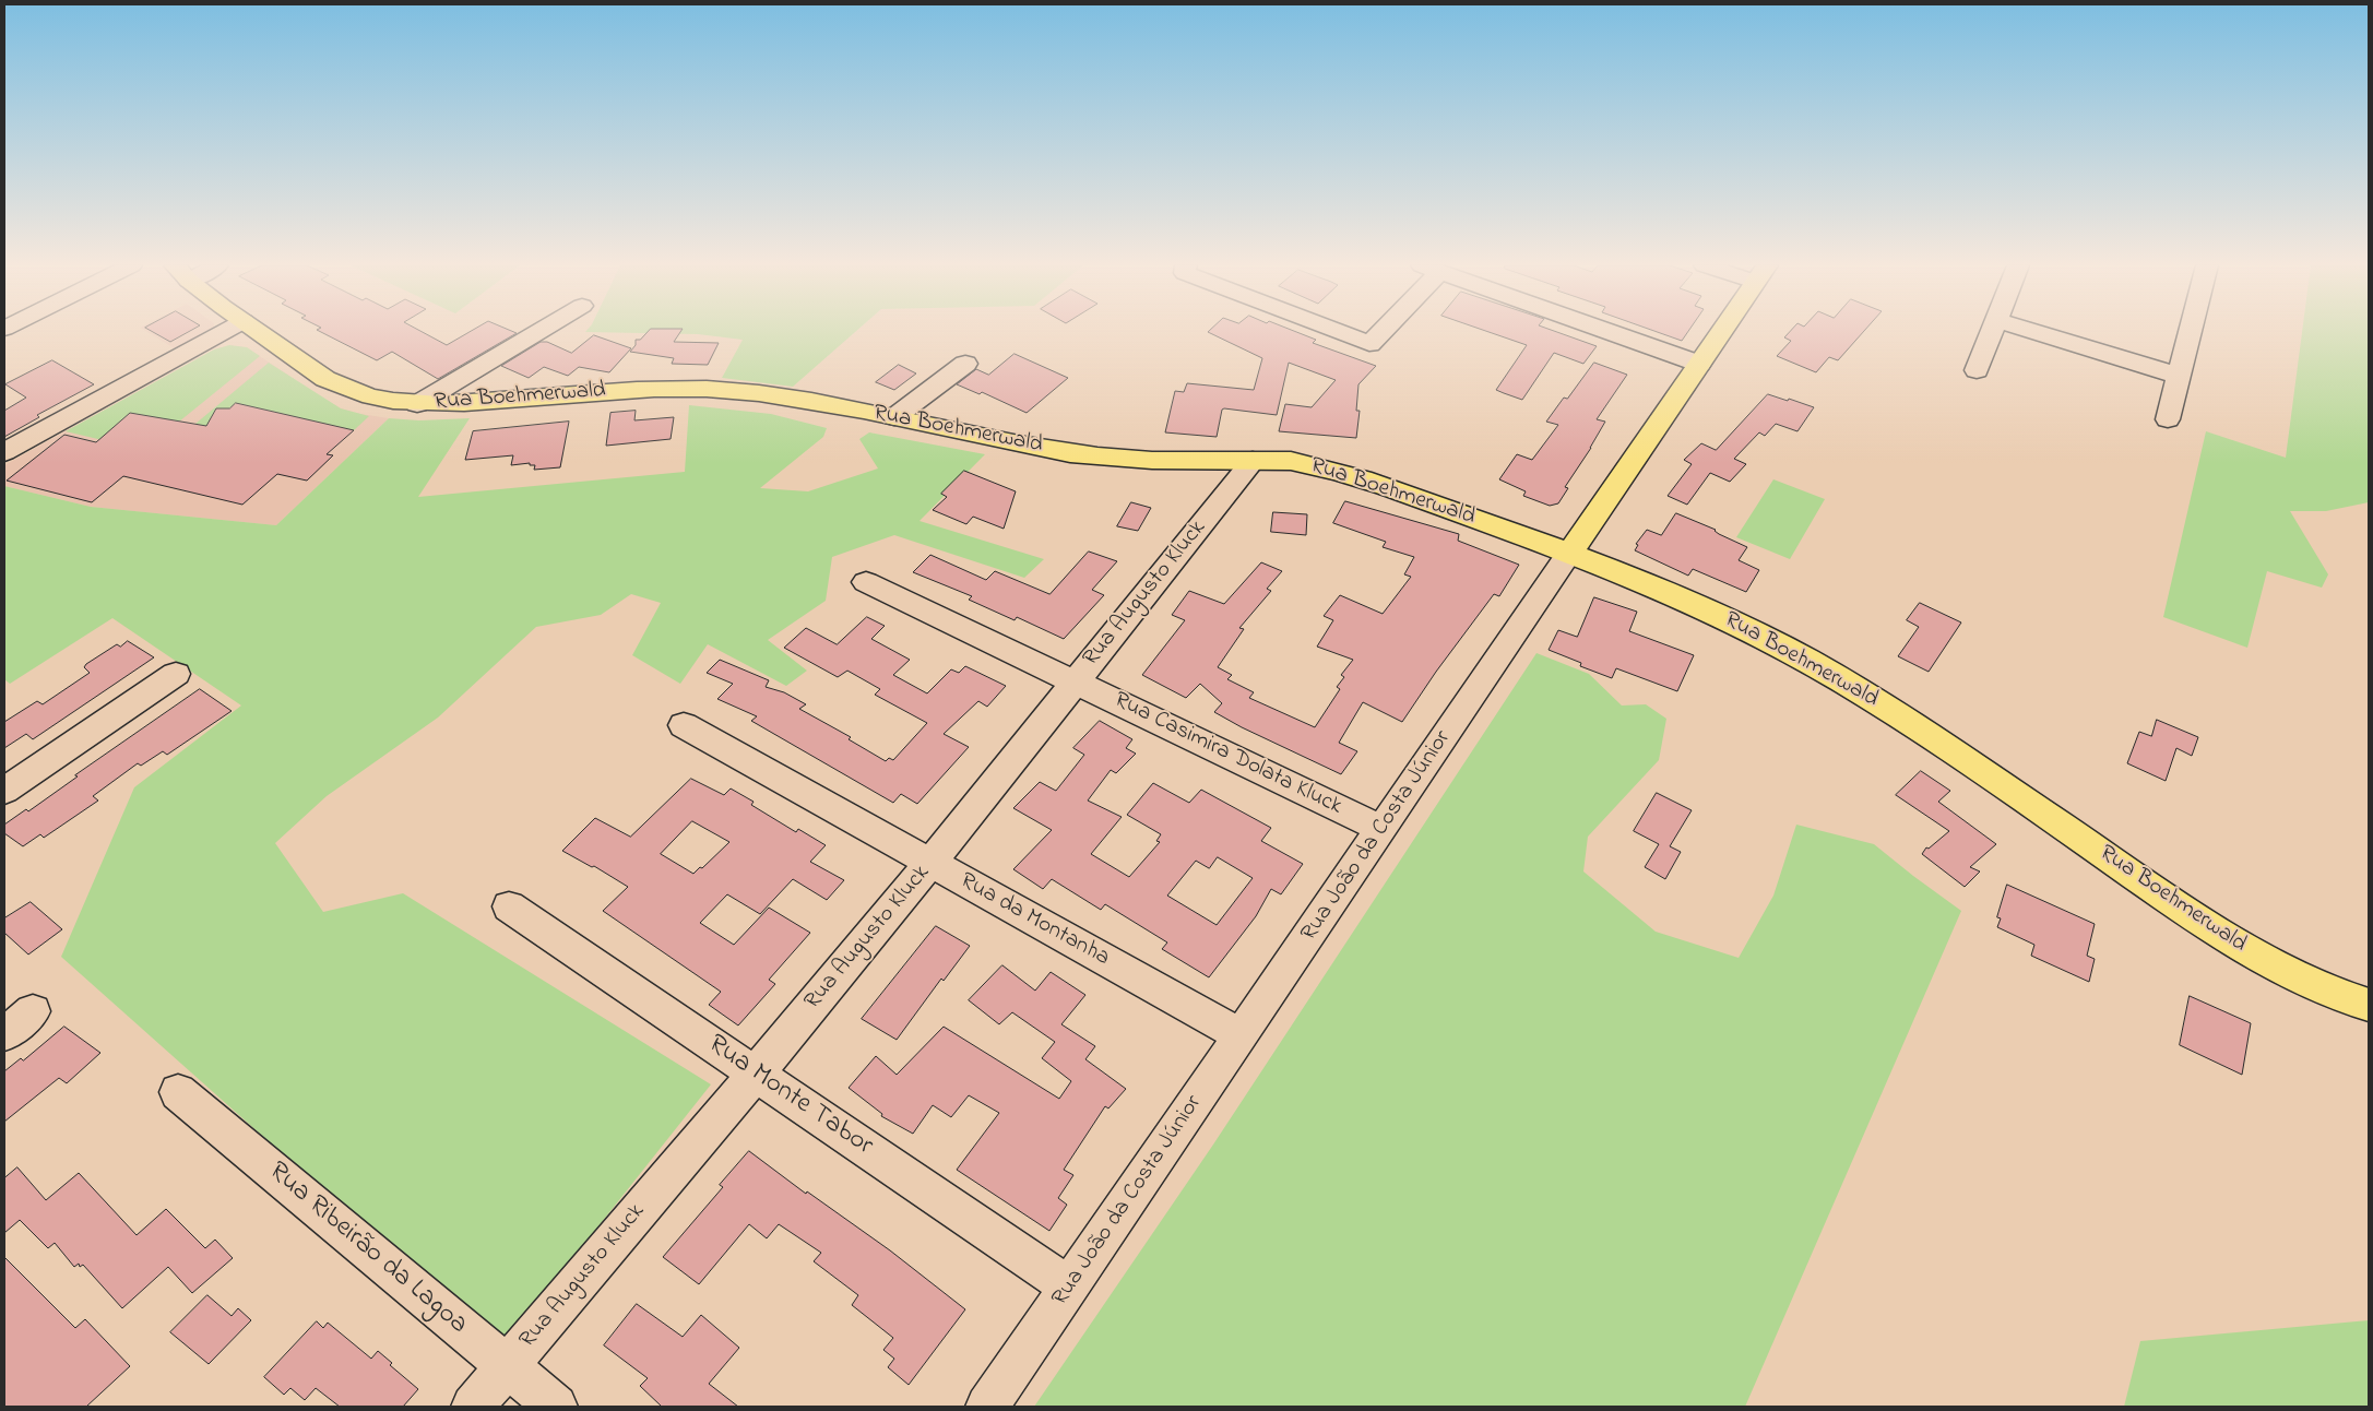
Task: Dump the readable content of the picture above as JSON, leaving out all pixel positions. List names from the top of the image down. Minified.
{"streets":{"main road":["Rua Boehmerwald","Rua João da Costa Júnior"],"street":["Rua Augusto Kluck","Rua Casimira Dolata Kluck","Rua da Montanha","Rua Monte Tabor","Rua Ribeirão da Lagoa"]},"crossings":[["Rua Boehmerwald","Rua Augusto Kluck"],["Rua Boehmerwald","Rua João da Costa Júnior"],["Rua Augusto Kluck","Rua Casimira Dolata Kluck"],["Rua Augusto Kluck","Rua da Montanha"],["Rua Augusto Kluck","Rua Monte Tabor"],["Rua Augusto Kluck","Rua Ribeirão da Lagoa"],["Rua Casimira Dolata Kluck","Rua João da Costa Júnior"],["Rua João da Costa Júnior","Rua da Montanha"],["Rua João da Costa Júnior","Rua Monte Tabor"]]}
